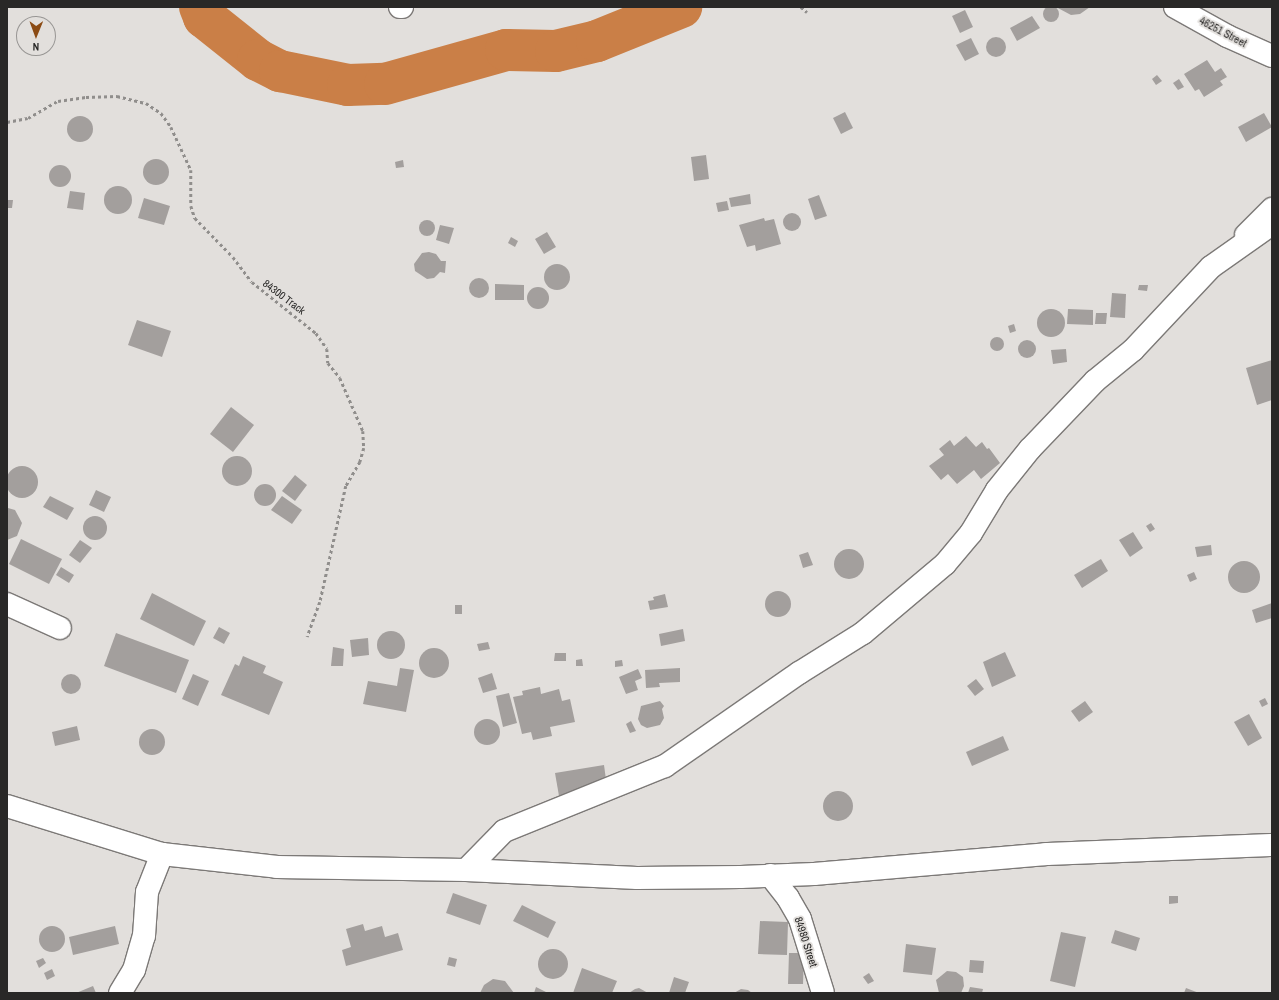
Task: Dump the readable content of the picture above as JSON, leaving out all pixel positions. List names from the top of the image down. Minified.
{"streets":{"street":["46251 Street","84980 Street"],"path":["84300 Track"]},"north":"bottom"}
